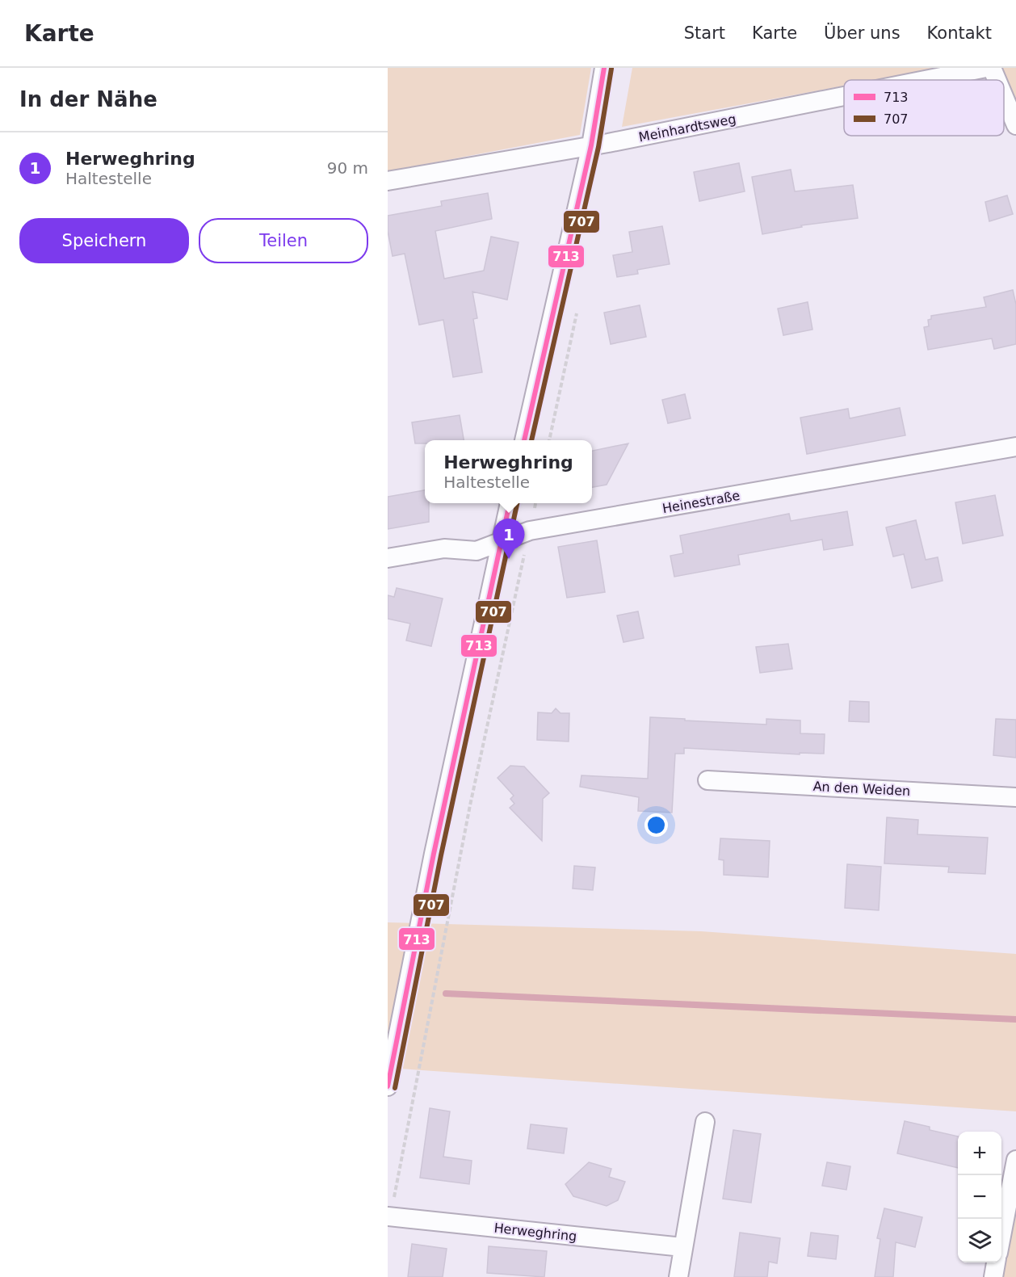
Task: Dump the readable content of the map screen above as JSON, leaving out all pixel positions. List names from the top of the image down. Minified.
{"streets":{"street":["Meinhardtsweg","Heinestraße","An den Weiden","Herweghring"]},"lines":["transit line 713","transit line 707"],"legend":["713","707"],"page":{"header":"Karte","nav":["Start","Karte","Über uns","Kontakt"],"heading":"In der Nähe","list":[{"mark":"1","name":"Herweghring","note":"Haltestelle","value":"90 m"}],"buttons":["Speichern","Teilen"],"popup":["Herweghring","Haltestelle"],"pins":"1","map_buttons":["+","−"]}}
